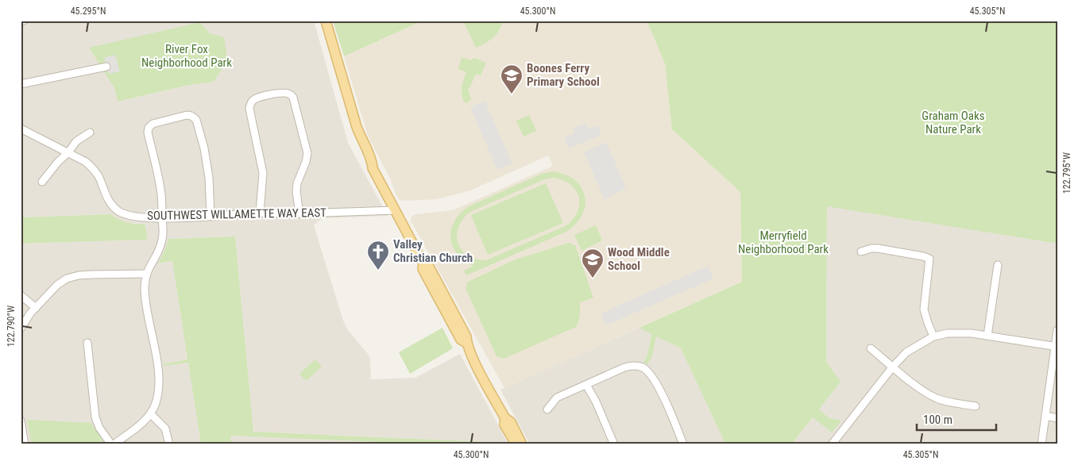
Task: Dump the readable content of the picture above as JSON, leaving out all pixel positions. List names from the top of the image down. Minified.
{"streets":{"street":["SOUTHWEST WILLAMETTE WAY EAST"]},"parks":["River Fox Neighborhood Park","Graham Oaks Nature Park","Merryfield Neighborhood Park"],"places":{"school or university":["Boones Ferry Primary School","Wood Middle School"],"church":["Valley Christian Church"]},"scale_bar":"100 m","coordinates":["45.295°N","45.300°N","45.305°N","122.795°W","122.790°W"]}
